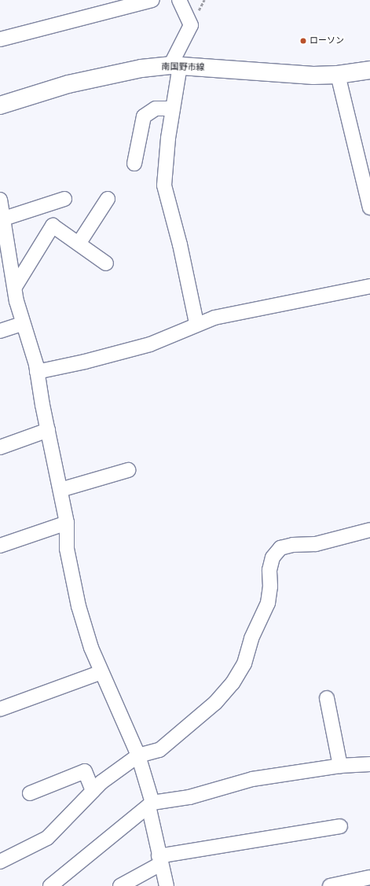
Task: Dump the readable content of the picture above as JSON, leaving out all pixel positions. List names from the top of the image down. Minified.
{"streets":{"main road":["南国野市線"]},"places":["ローソン"]}
